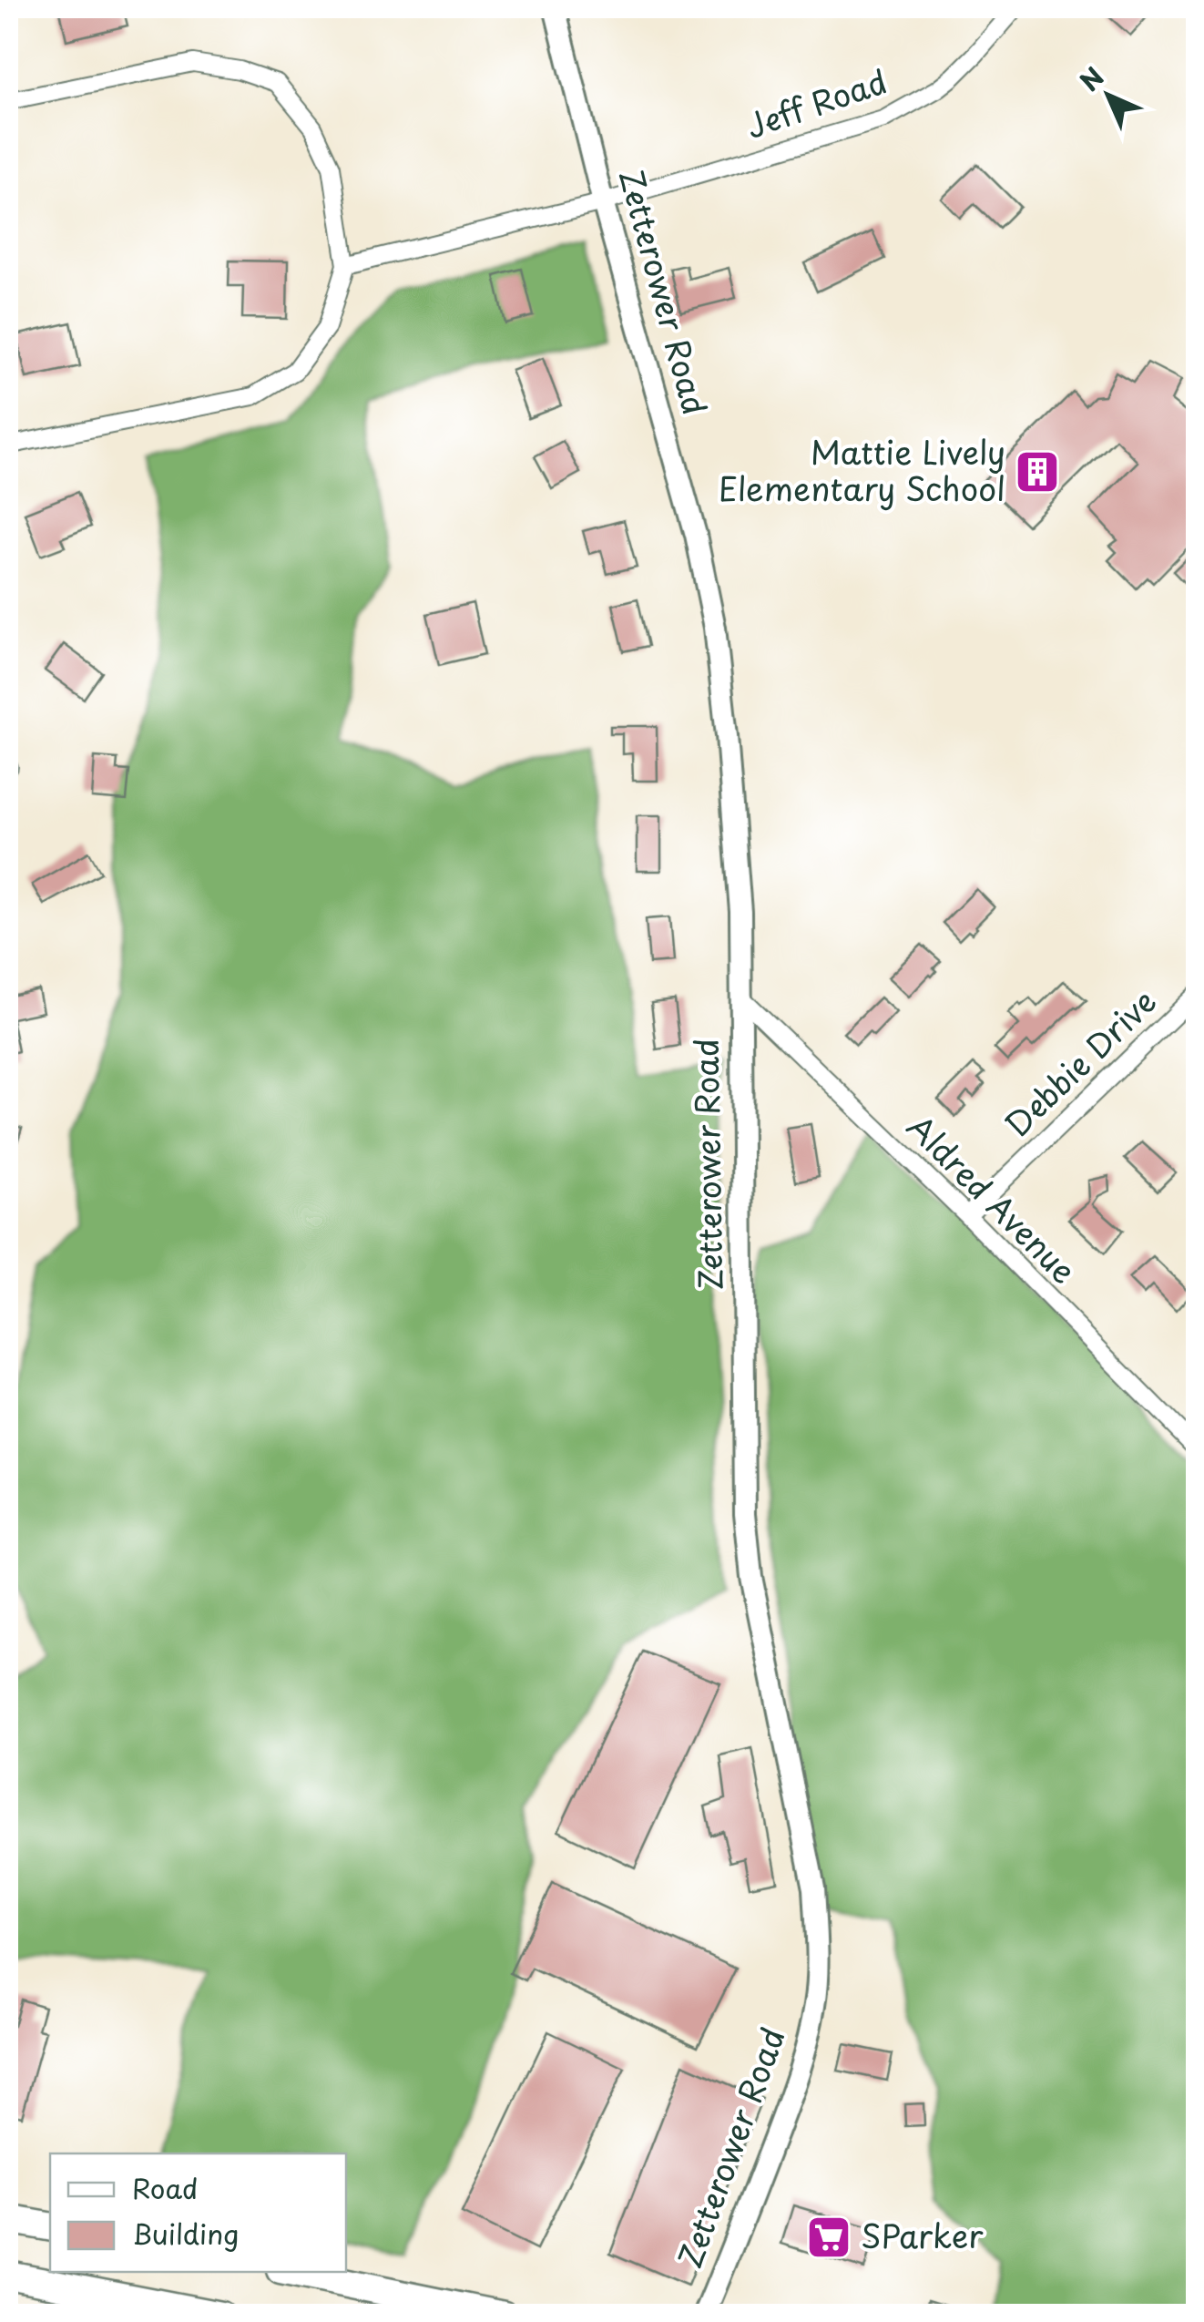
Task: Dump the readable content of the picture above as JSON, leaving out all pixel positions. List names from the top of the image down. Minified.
{"streets":{"street":["Jeff Road","Zetterower Road","Debbie Drive","Aldred Avenue"]},"crossings":[["Jeff Road","Zetterower Road"],["Zetterower Road","Aldred Avenue"],["Debbie Drive","Aldred Avenue"]],"places":{"building":["Mattie Lively Elementary School"],"supermarket":["SParker"]},"legend":["Road","Building"],"north":"top left"}
